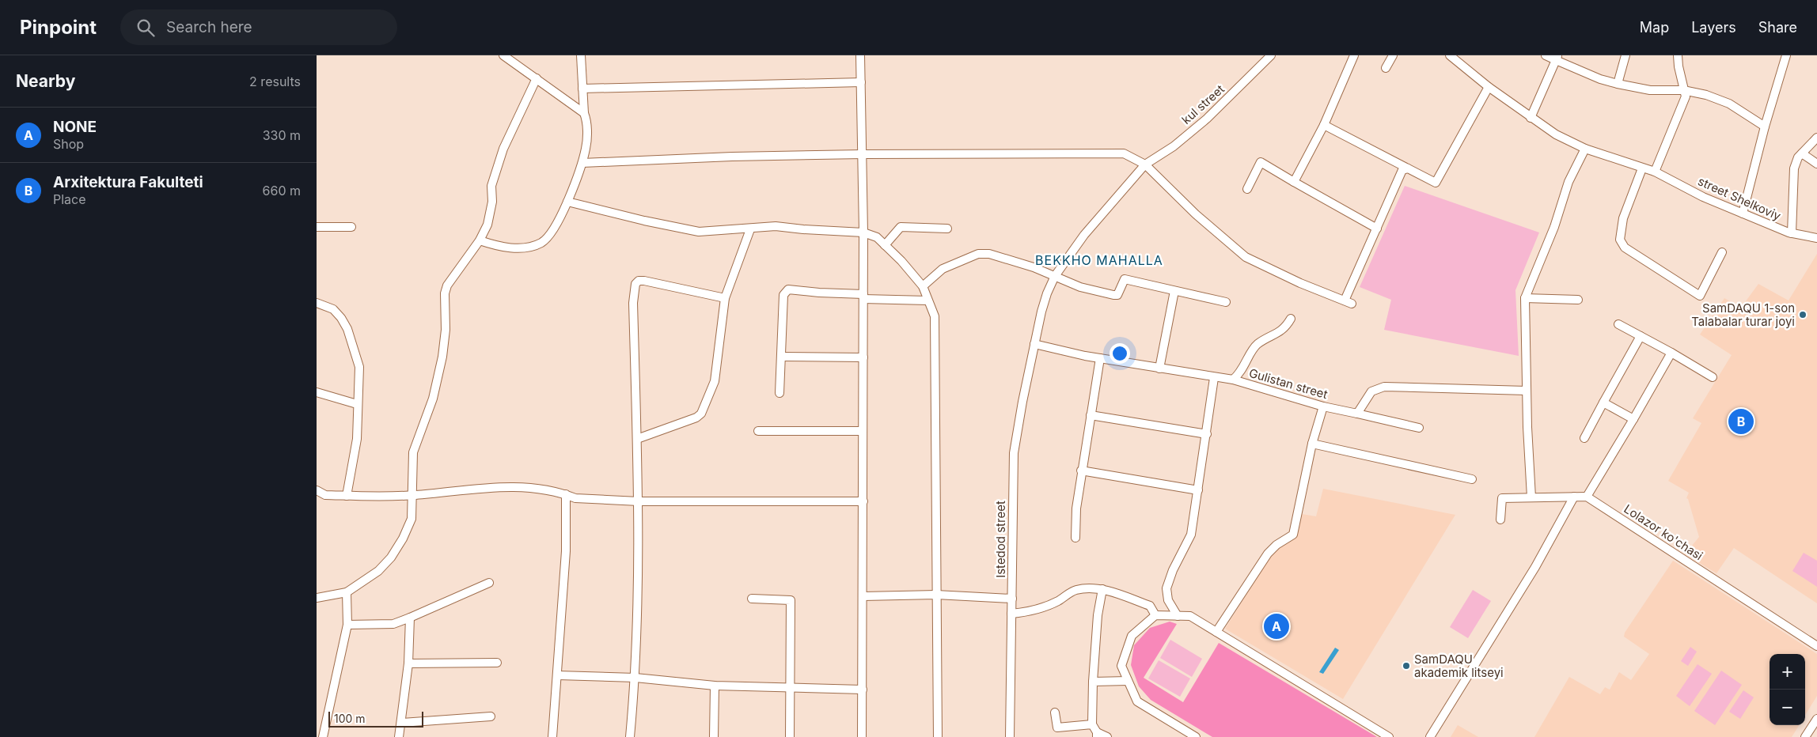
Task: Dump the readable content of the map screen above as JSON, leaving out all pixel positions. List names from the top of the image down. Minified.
{"streets":{"street":["kul street","street Shelkoviy","Gulistan street","Lolazor ko'chasi","Istedod street"]},"crossings":[["kul street","Istedod street"],["Gulistan street","Istedod street"]],"districts":["BEKKHO MAHALLA"],"places":["SamDAQU 1-son Talabalar turar joyi","SamDAQU akademik litseyi"],"scale_bar":"100 m","page":{"header":"Pinpoint","search":"Search here","nav":["Map","Layers","Share"],"heading":["Nearby","2 results"],"list":[{"mark":"A","name":"NONE","note":"Shop","value":"330 m"},{"mark":"B","name":"Arxitektura Fakulteti","note":"Place","value":"660 m"}],"pins":["B","A"],"map_buttons":["+","−"],"scale":"100 m"}}
